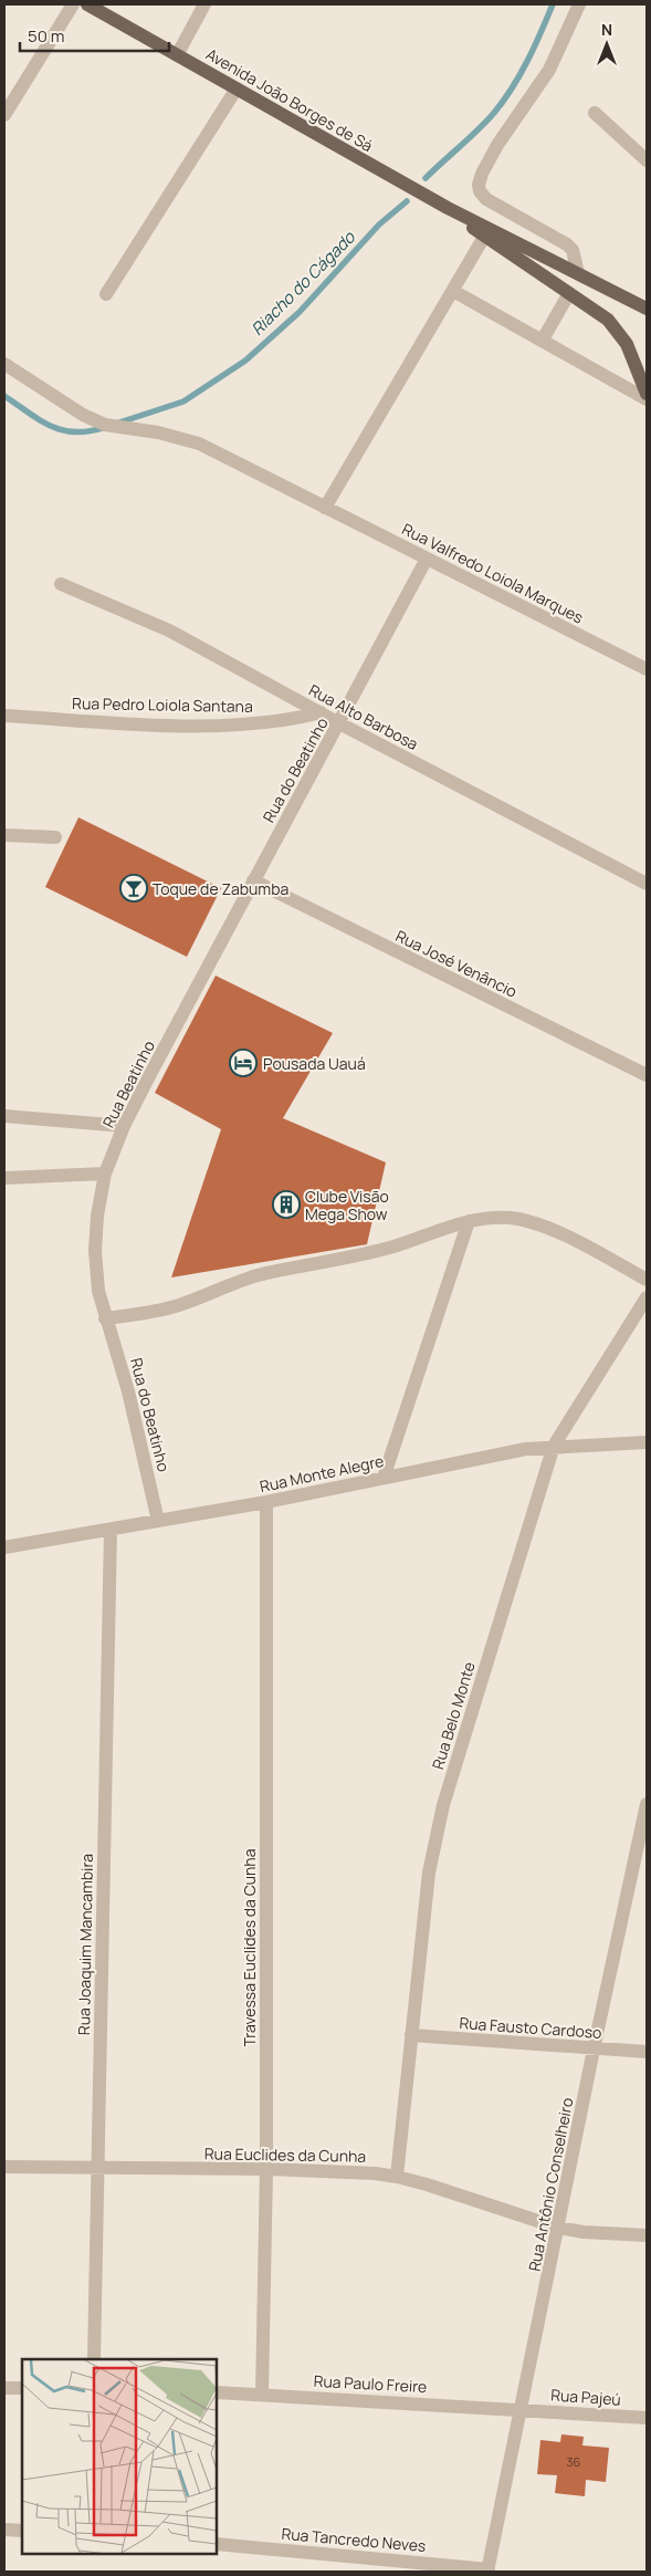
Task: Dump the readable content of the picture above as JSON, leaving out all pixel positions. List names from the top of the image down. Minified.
{"streets":{"main road":["Avenida João Borges de Sá"],"street":["Rua Valfredo Loiola Marques","Rua Pedro Loiola Santana","Rua Alto Barbosa","Rua do Beatinho","Rua José Venâncio","Rua Beatinho","Rua Monte Alegre","Rua Belo Monte","Rua Joaquim Mancambira","Travessa Euclides da Cunha","Rua Fausto Cardoso","Rua Euclides da Cunha","Rua Antônio Conselheiro","Rua Paulo Freire","Rua Pajeú","Rua Tancredo Neves"]},"crossings":[["Rua Valfredo Loiola Marques","Rua do Beatinho"],["Rua Pedro Loiola Santana","Rua Alto Barbosa"],["Rua Alto Barbosa","Rua do Beatinho"],["Rua do Beatinho","Rua José Venâncio"],["Rua do Beatinho","Rua Beatinho"],["Rua do Beatinho","Rua Monte Alegre"],["Rua José Venâncio","Rua Beatinho"],["Rua Monte Alegre","Rua Belo Monte"],["Rua Monte Alegre","Rua Joaquim Mancambira"],["Rua Monte Alegre","Travessa Euclides da Cunha"],["Rua Belo Monte","Rua Fausto Cardoso"],["Rua Belo Monte","Rua Euclides da Cunha"],["Rua Joaquim Mancambira","Rua Euclides da Cunha"],["Travessa Euclides da Cunha","Rua Euclides da Cunha"],["Travessa Euclides da Cunha","Rua Paulo Freire"],["Rua Fausto Cardoso","Rua Antônio Conselheiro"],["Rua Euclides da Cunha","Rua Antônio Conselheiro"],["Rua Antônio Conselheiro","Rua Paulo Freire"],["Rua Antônio Conselheiro","Rua Pajeú"],["Rua Antônio Conselheiro","Rua Tancredo Neves"],["Rua Paulo Freire","Rua Pajeú"]],"water":["Riacho do Cágado"],"places":{"bar":["Toque de Zabumba"],"hotel":["Pousada Uauá"],"building":["Clube Visão Mega Show"]},"house_numbers":["36"],"scale_bar":"50 m","north":"top"}
